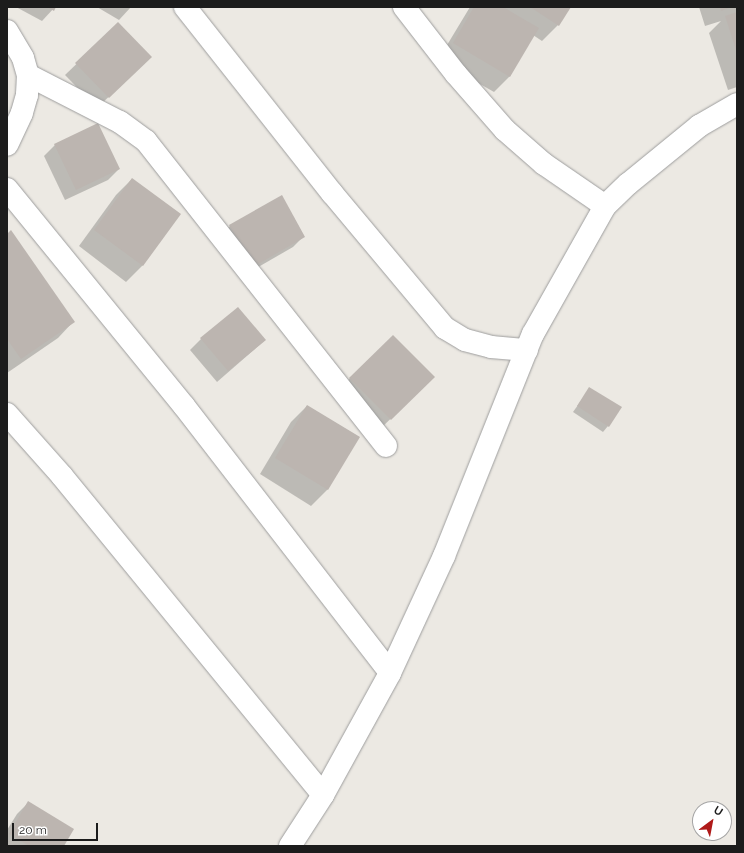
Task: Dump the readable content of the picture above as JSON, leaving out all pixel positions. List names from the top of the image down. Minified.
{"scale_bar":"20 m","north":"top right"}
